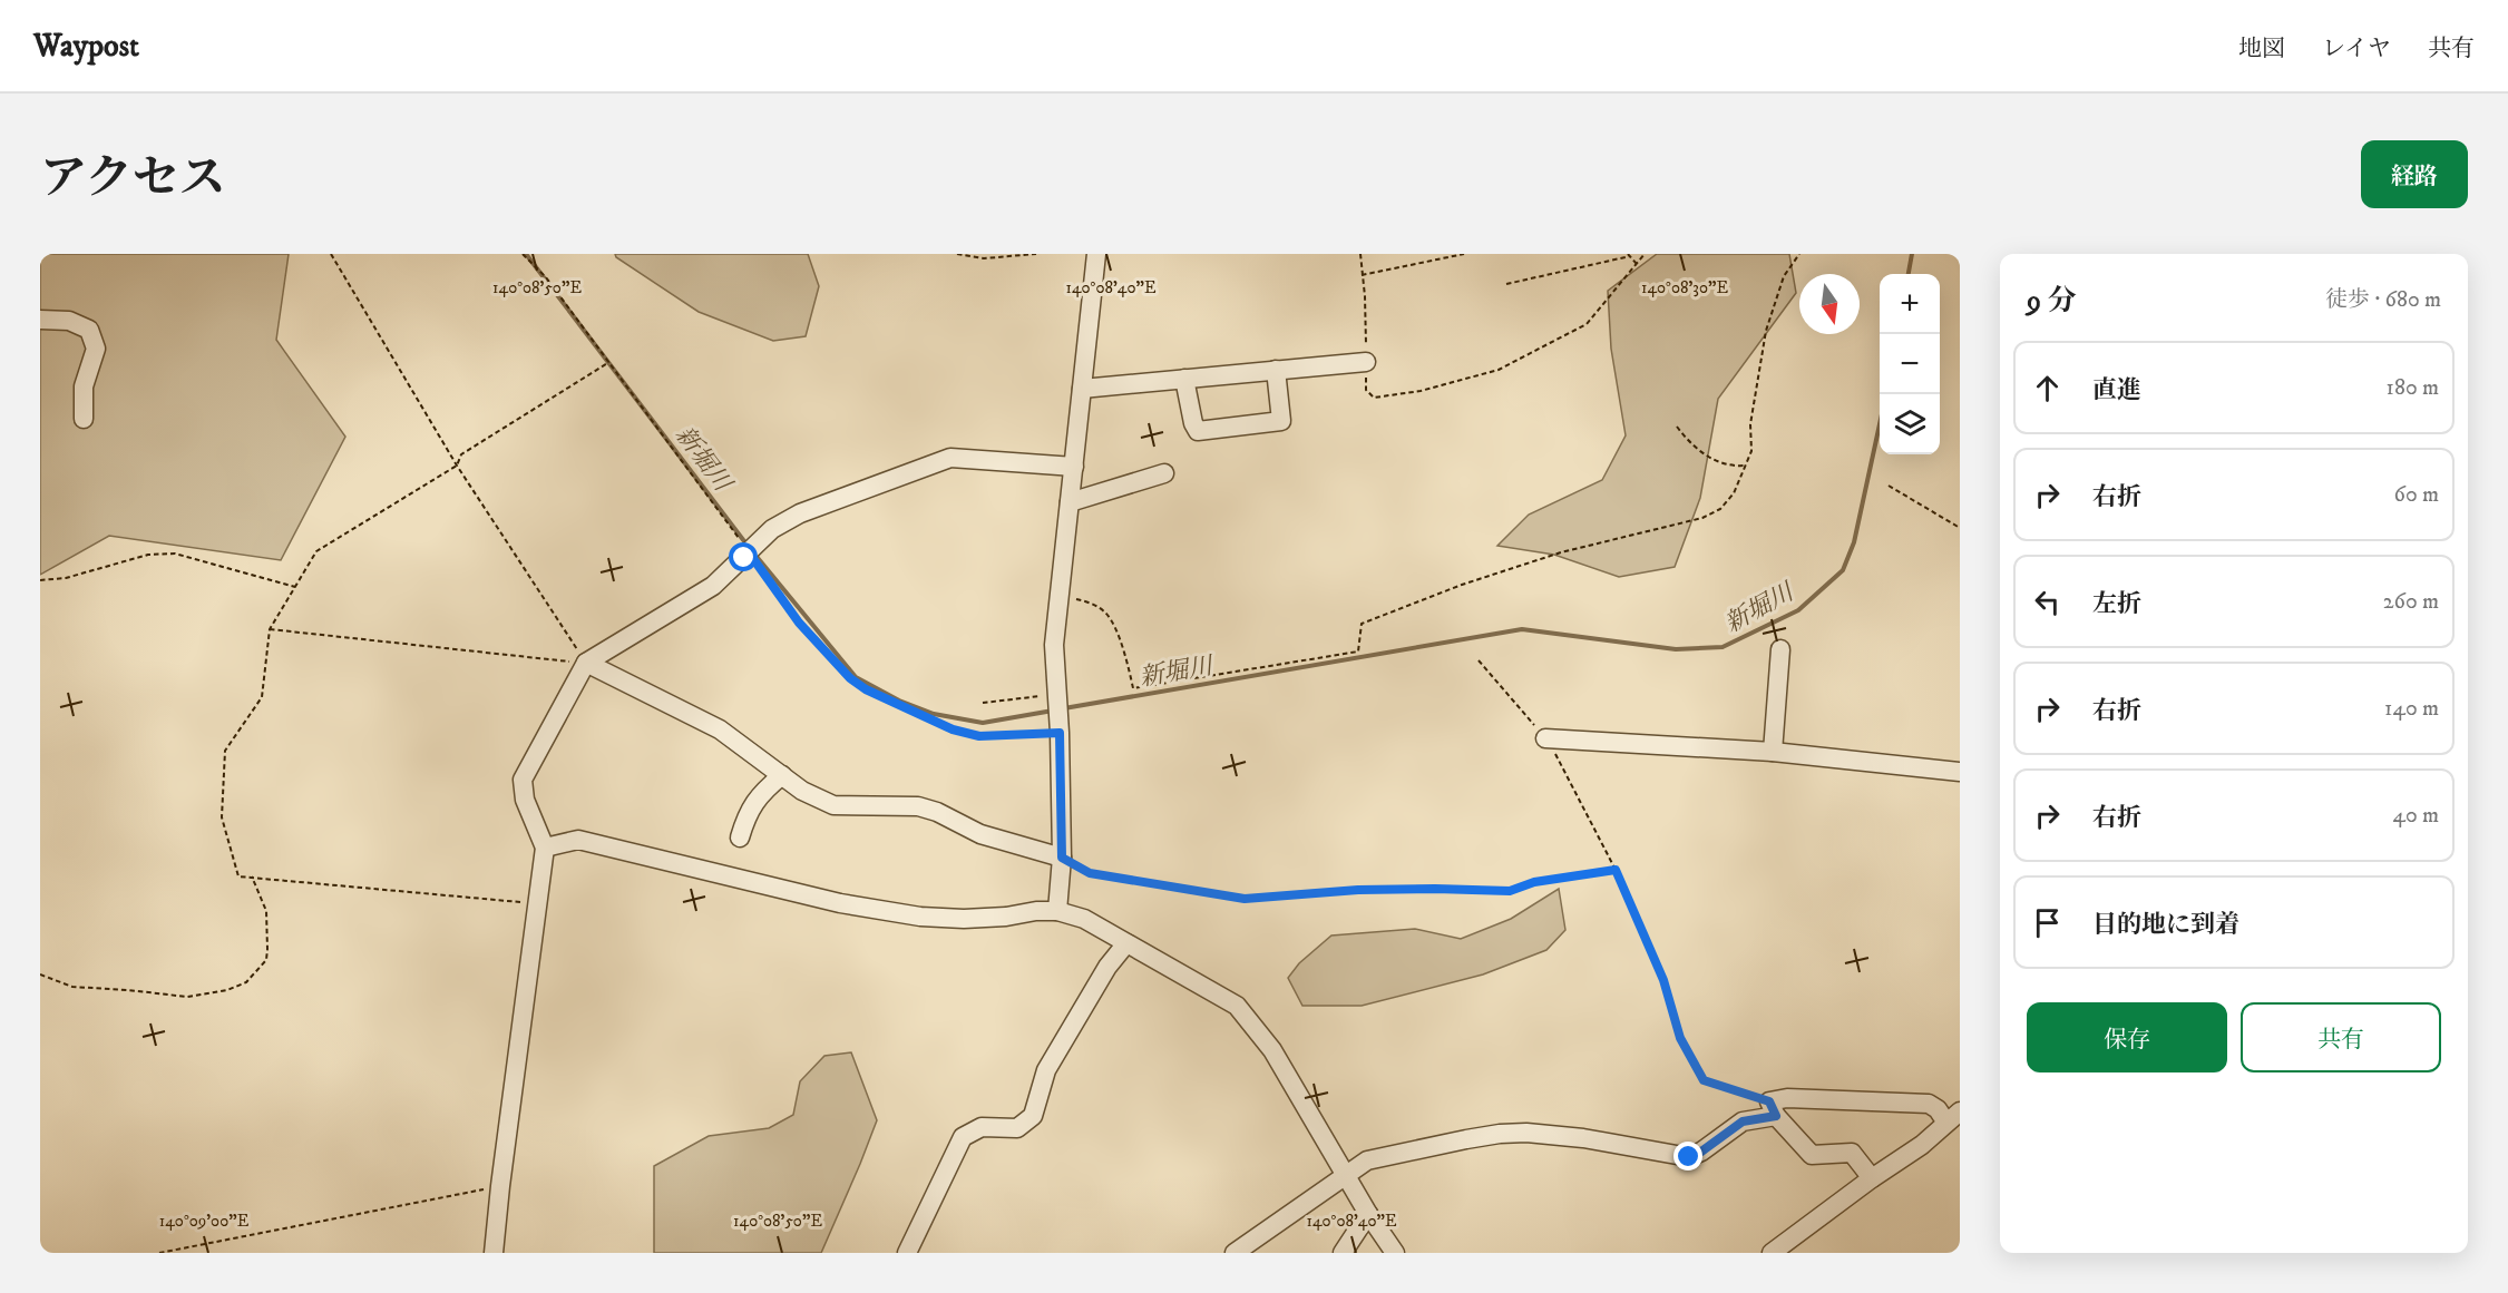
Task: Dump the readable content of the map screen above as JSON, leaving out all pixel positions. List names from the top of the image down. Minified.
{"water":["新堀川"],"north":"bottom","page":{"header":"Waypost","nav":["地図","レイヤ","共有"],"title":"アクセス","buttons":["経路",["保存","共有"]],"heading":["9 分","徒歩 · 680 m"],"map_buttons":["+","−"],"list":[["直進","180 m"],["右折","60 m"],["左折","260 m"],["右折","140 m"],["右折","40 m"],"目的地に到着"]},"coordinates":["140°08'50\"E","140°08'40\"E","140°08'30\"E","140°09'00\"E"]}
